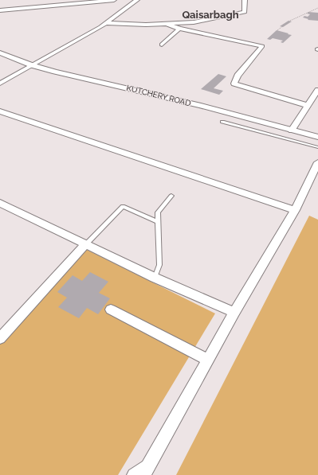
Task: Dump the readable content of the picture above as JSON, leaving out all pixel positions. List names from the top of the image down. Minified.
{"streets":{"street":["KUTCHERY ROAD"]},"districts":["Qaisarbagh"]}
